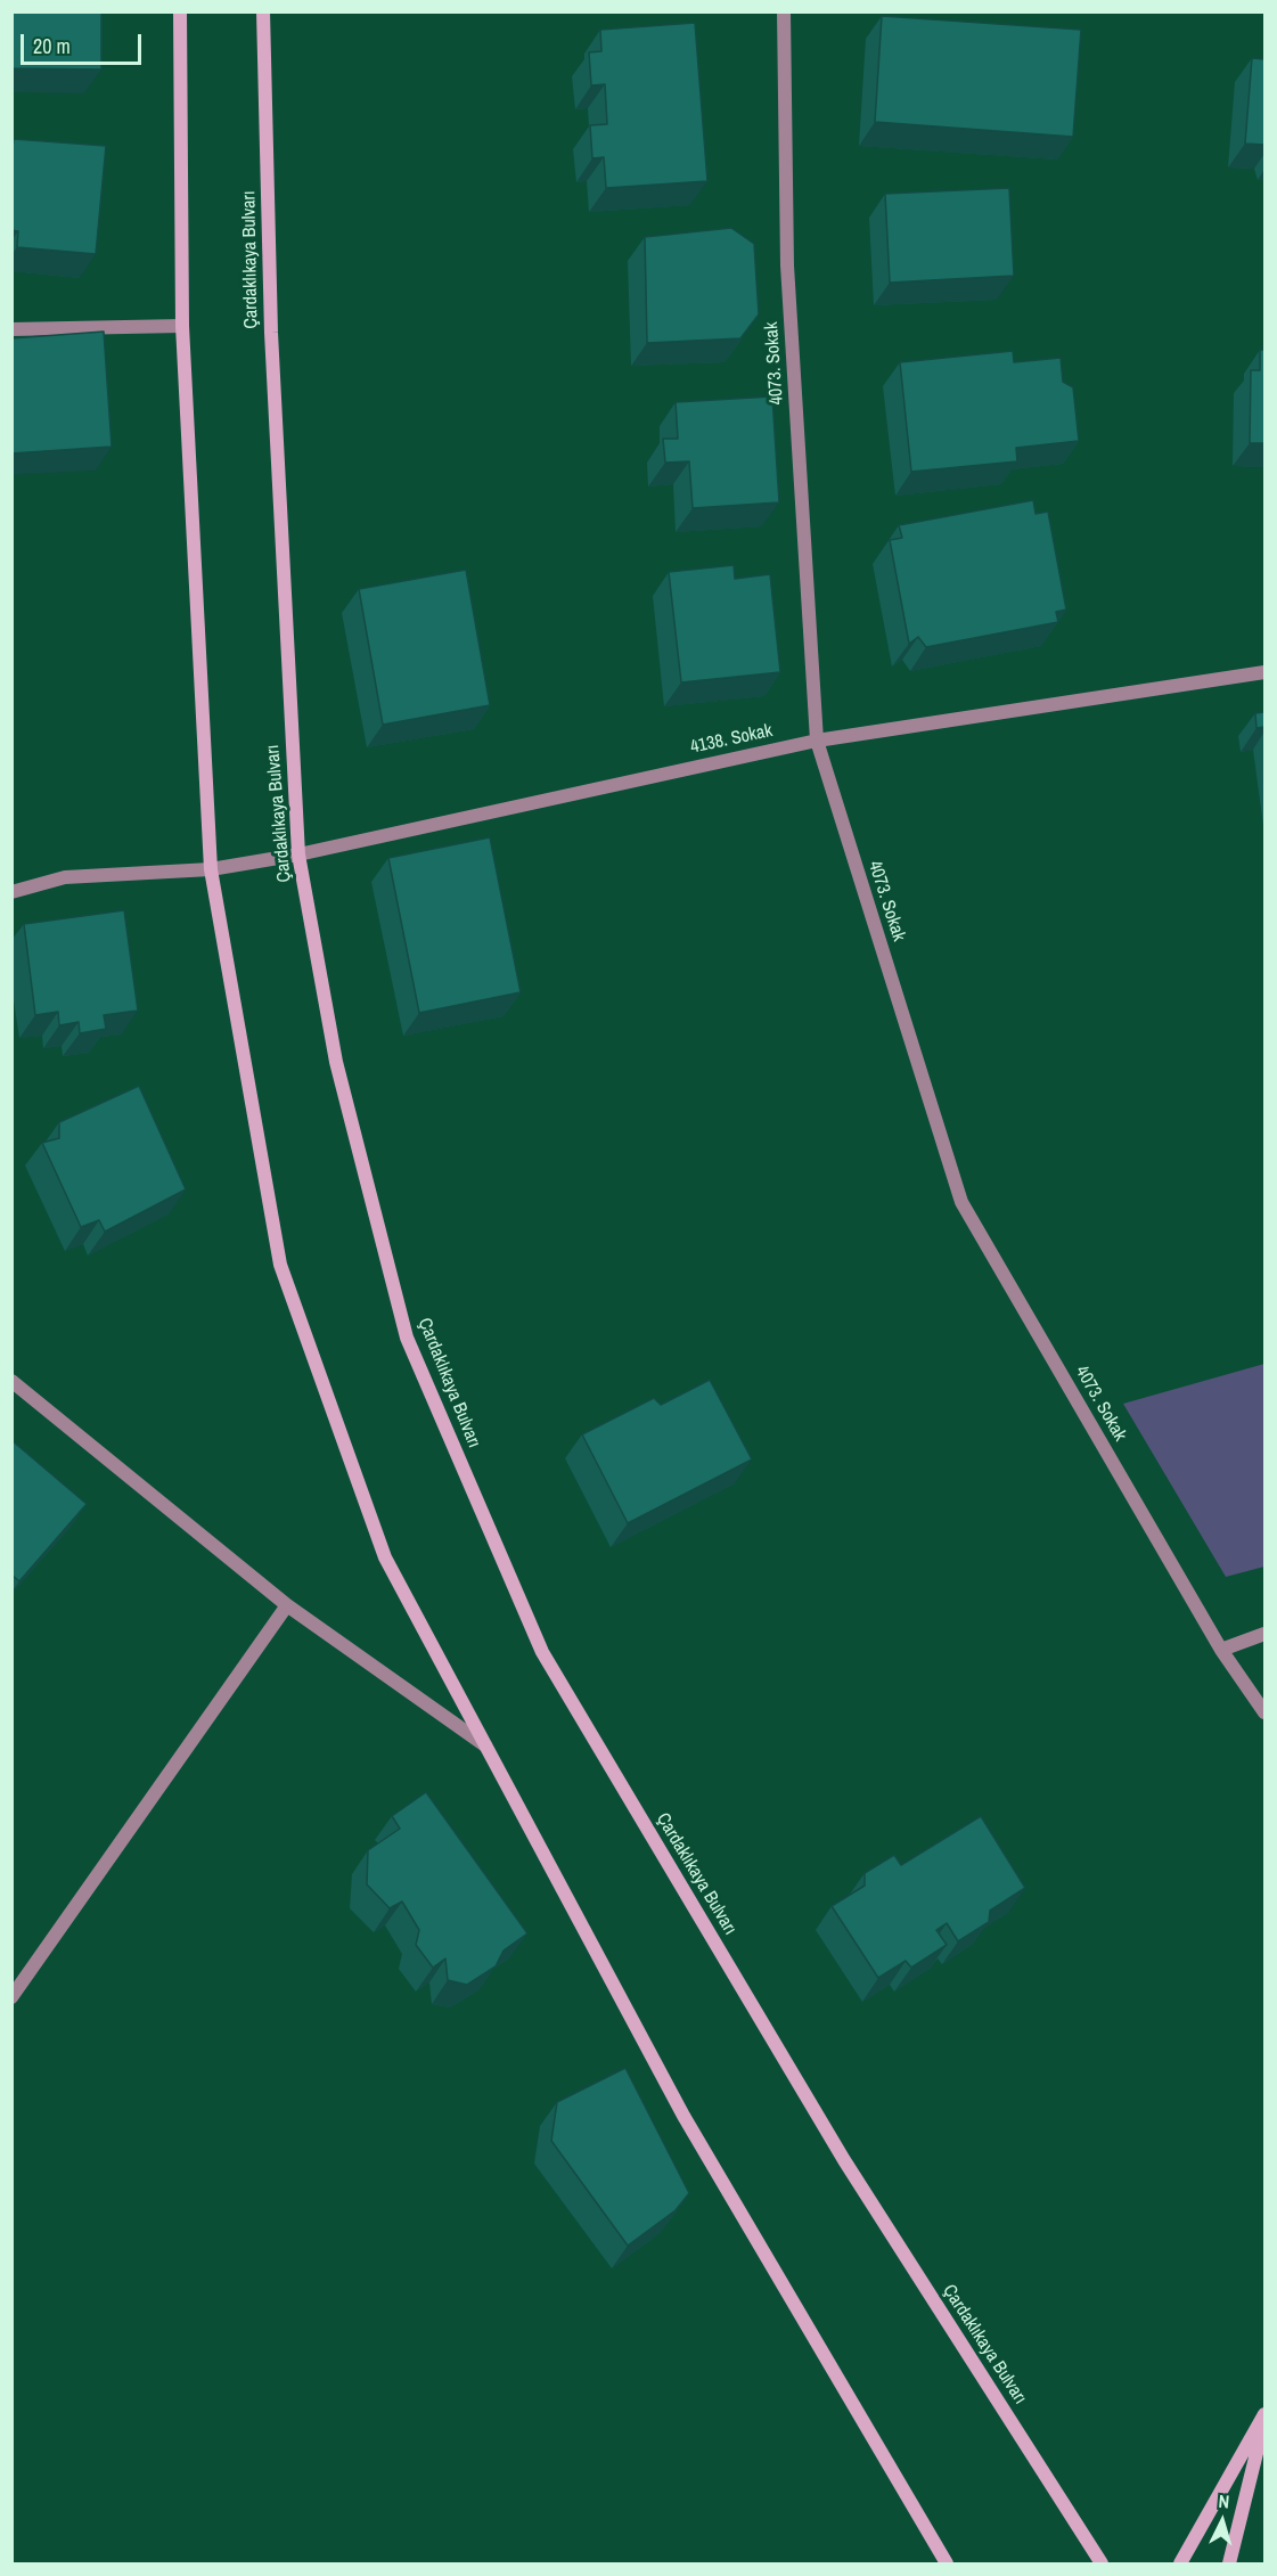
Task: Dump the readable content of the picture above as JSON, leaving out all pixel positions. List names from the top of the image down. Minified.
{"streets":{"main road":["Çardaklıkaya Bulvarı"],"street":["4073. Sokak","4138. Sokak"]},"crossings":[["Çardaklıkaya Bulvarı","4138. Sokak"],["4073. Sokak","4138. Sokak"]],"scale_bar":"20 m","north":"top"}
